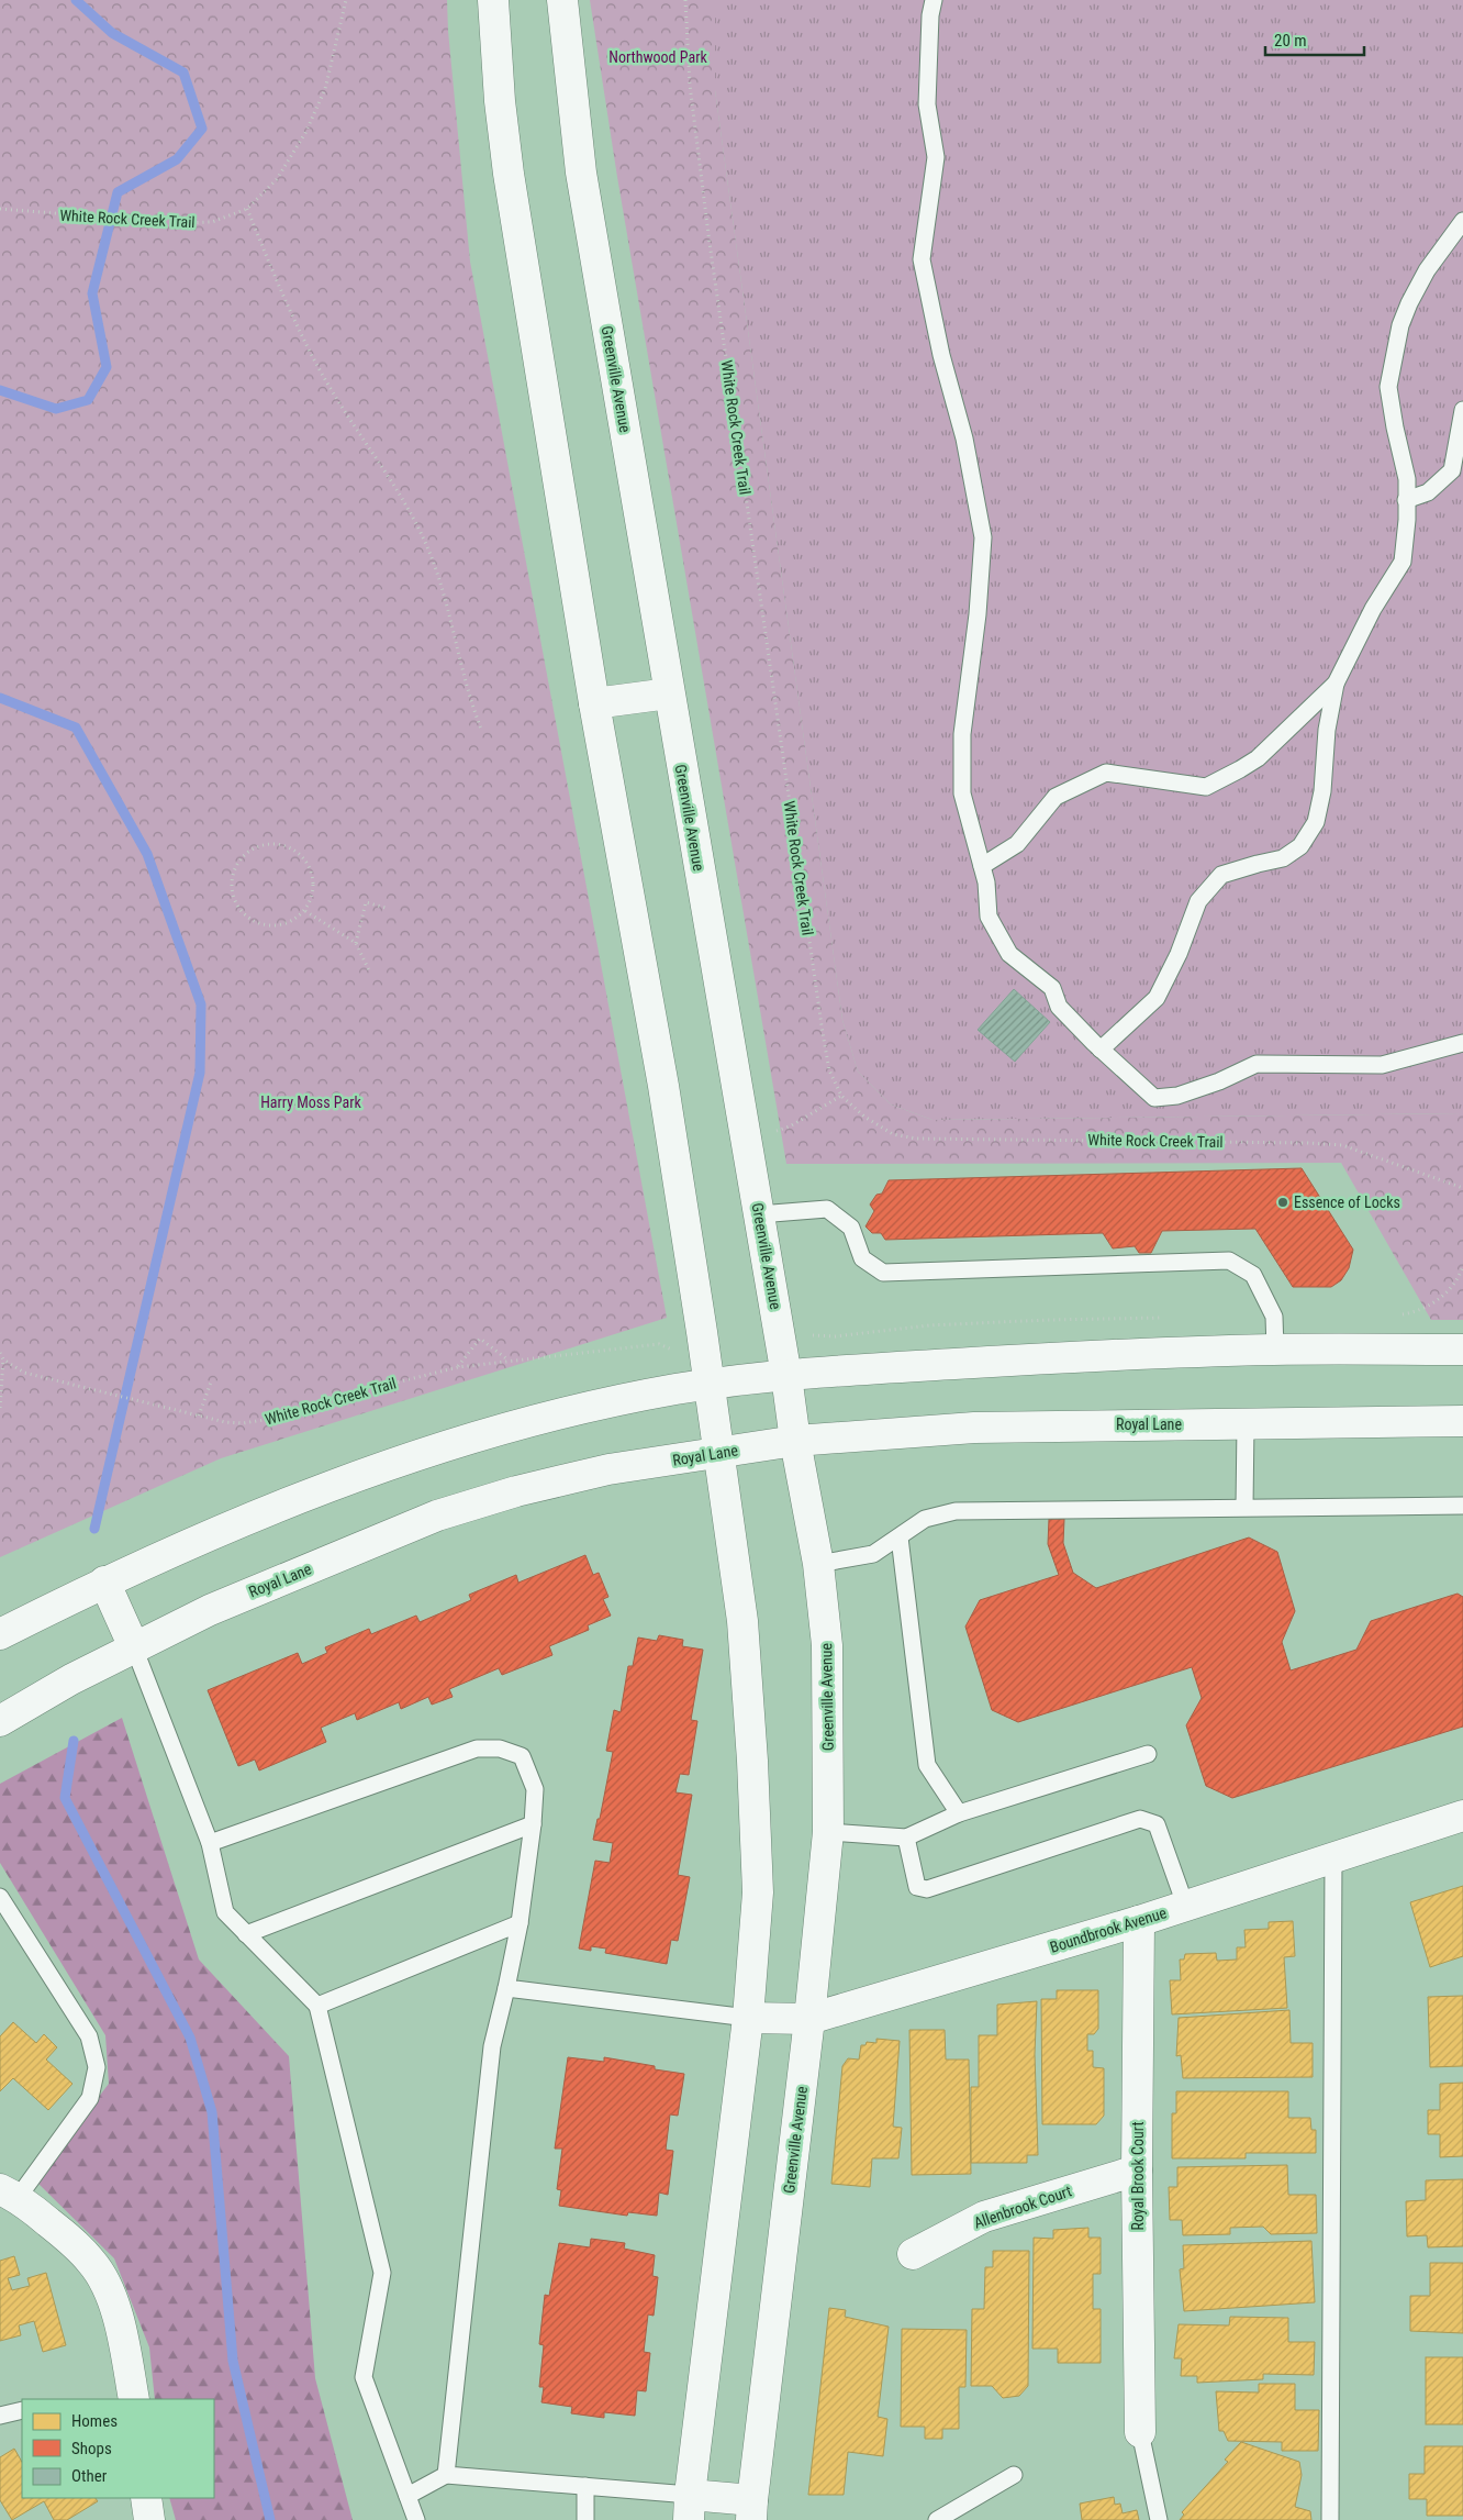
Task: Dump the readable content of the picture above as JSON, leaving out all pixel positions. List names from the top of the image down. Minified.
{"streets":{"main road":["Greenville Avenue","Royal Lane","Boundbrook Avenue","Royal Brook Court","Allenbrook Court"],"path":["White Rock Creek Trail"]},"crossings":[["Greenville Avenue","Royal Lane"],["Greenville Avenue","Boundbrook Avenue"],["Boundbrook Avenue","Royal Brook Court"],["Royal Brook Court","Allenbrook Court"]],"parks":["Northwood Park","Harry Moss Park"],"places":["Essence of Locks"],"legend":["Homes","Shops","Other"],"scale_bar":"20 m"}
